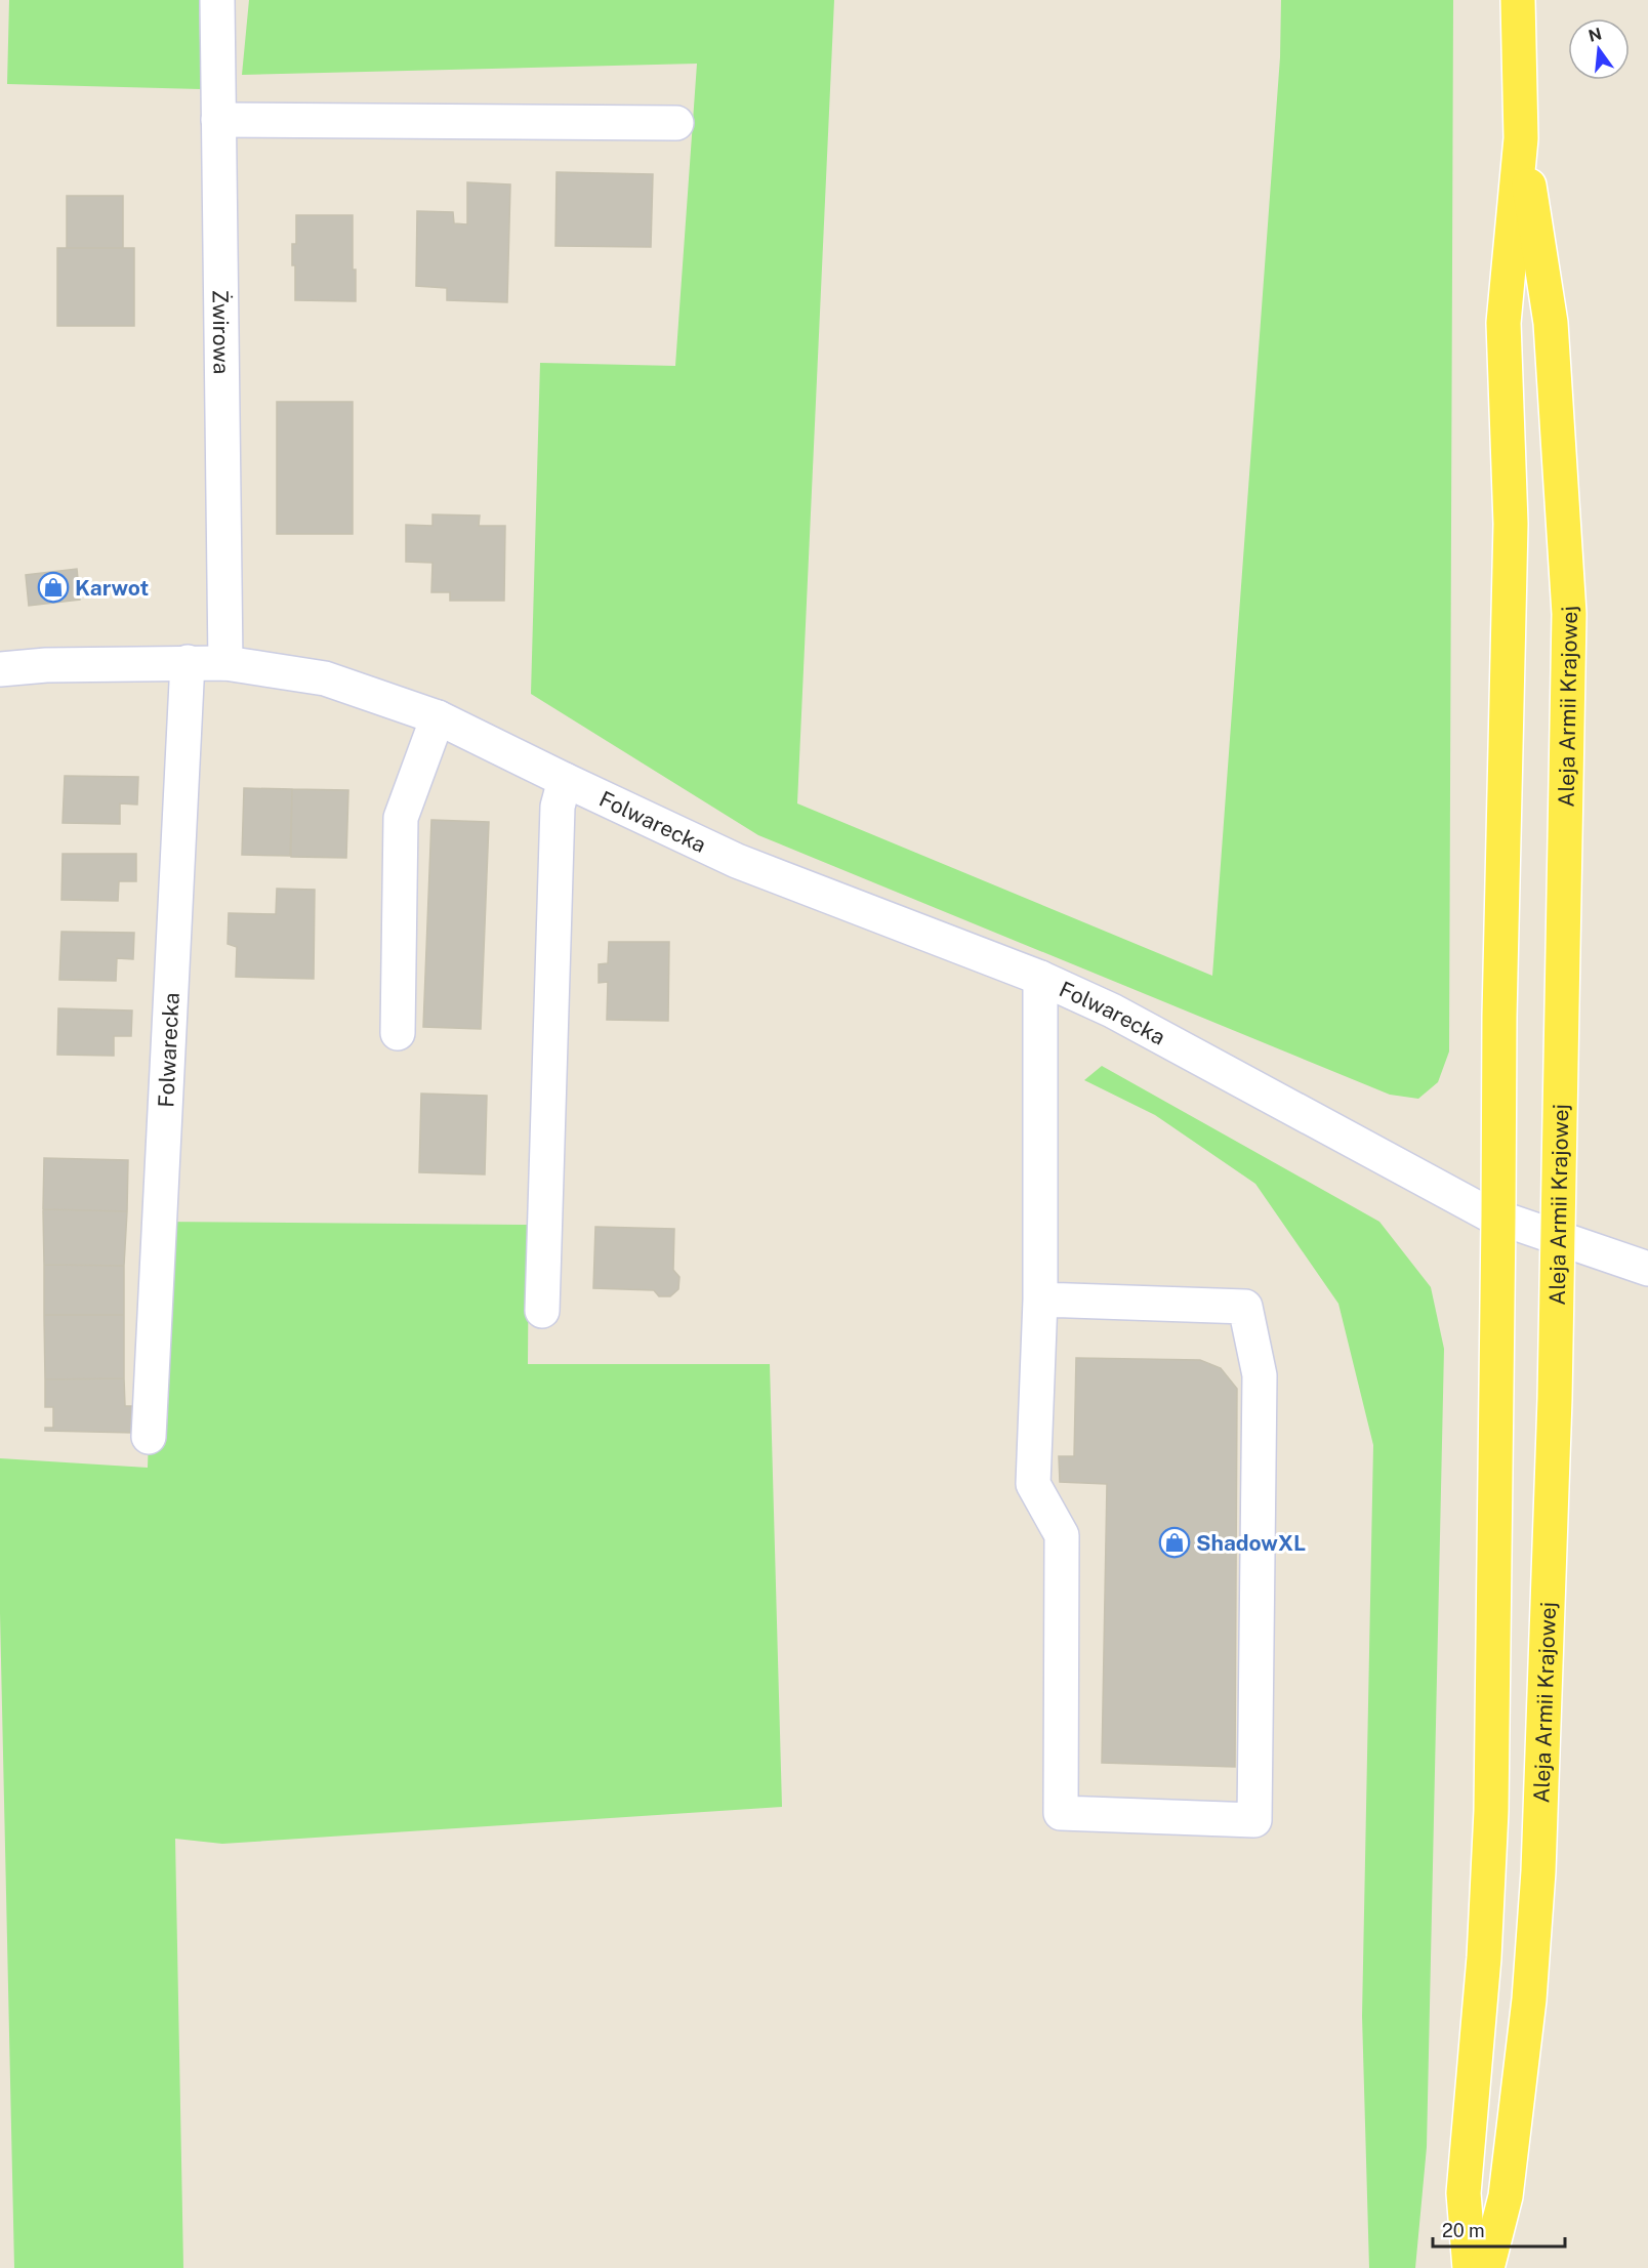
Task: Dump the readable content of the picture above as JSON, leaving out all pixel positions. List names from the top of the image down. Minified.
{"streets":{"main road":["Aleja Armii Krajowej"],"street":["Żwirowa","Folwarecka"]},"crossings":[["Żwirowa","Folwarecka"],["Aleja Armii Krajowej","Folwarecka"]],"places":{"shop":["Karwot","ShadowXL"]},"scale_bar":"20 m","north":"top"}
